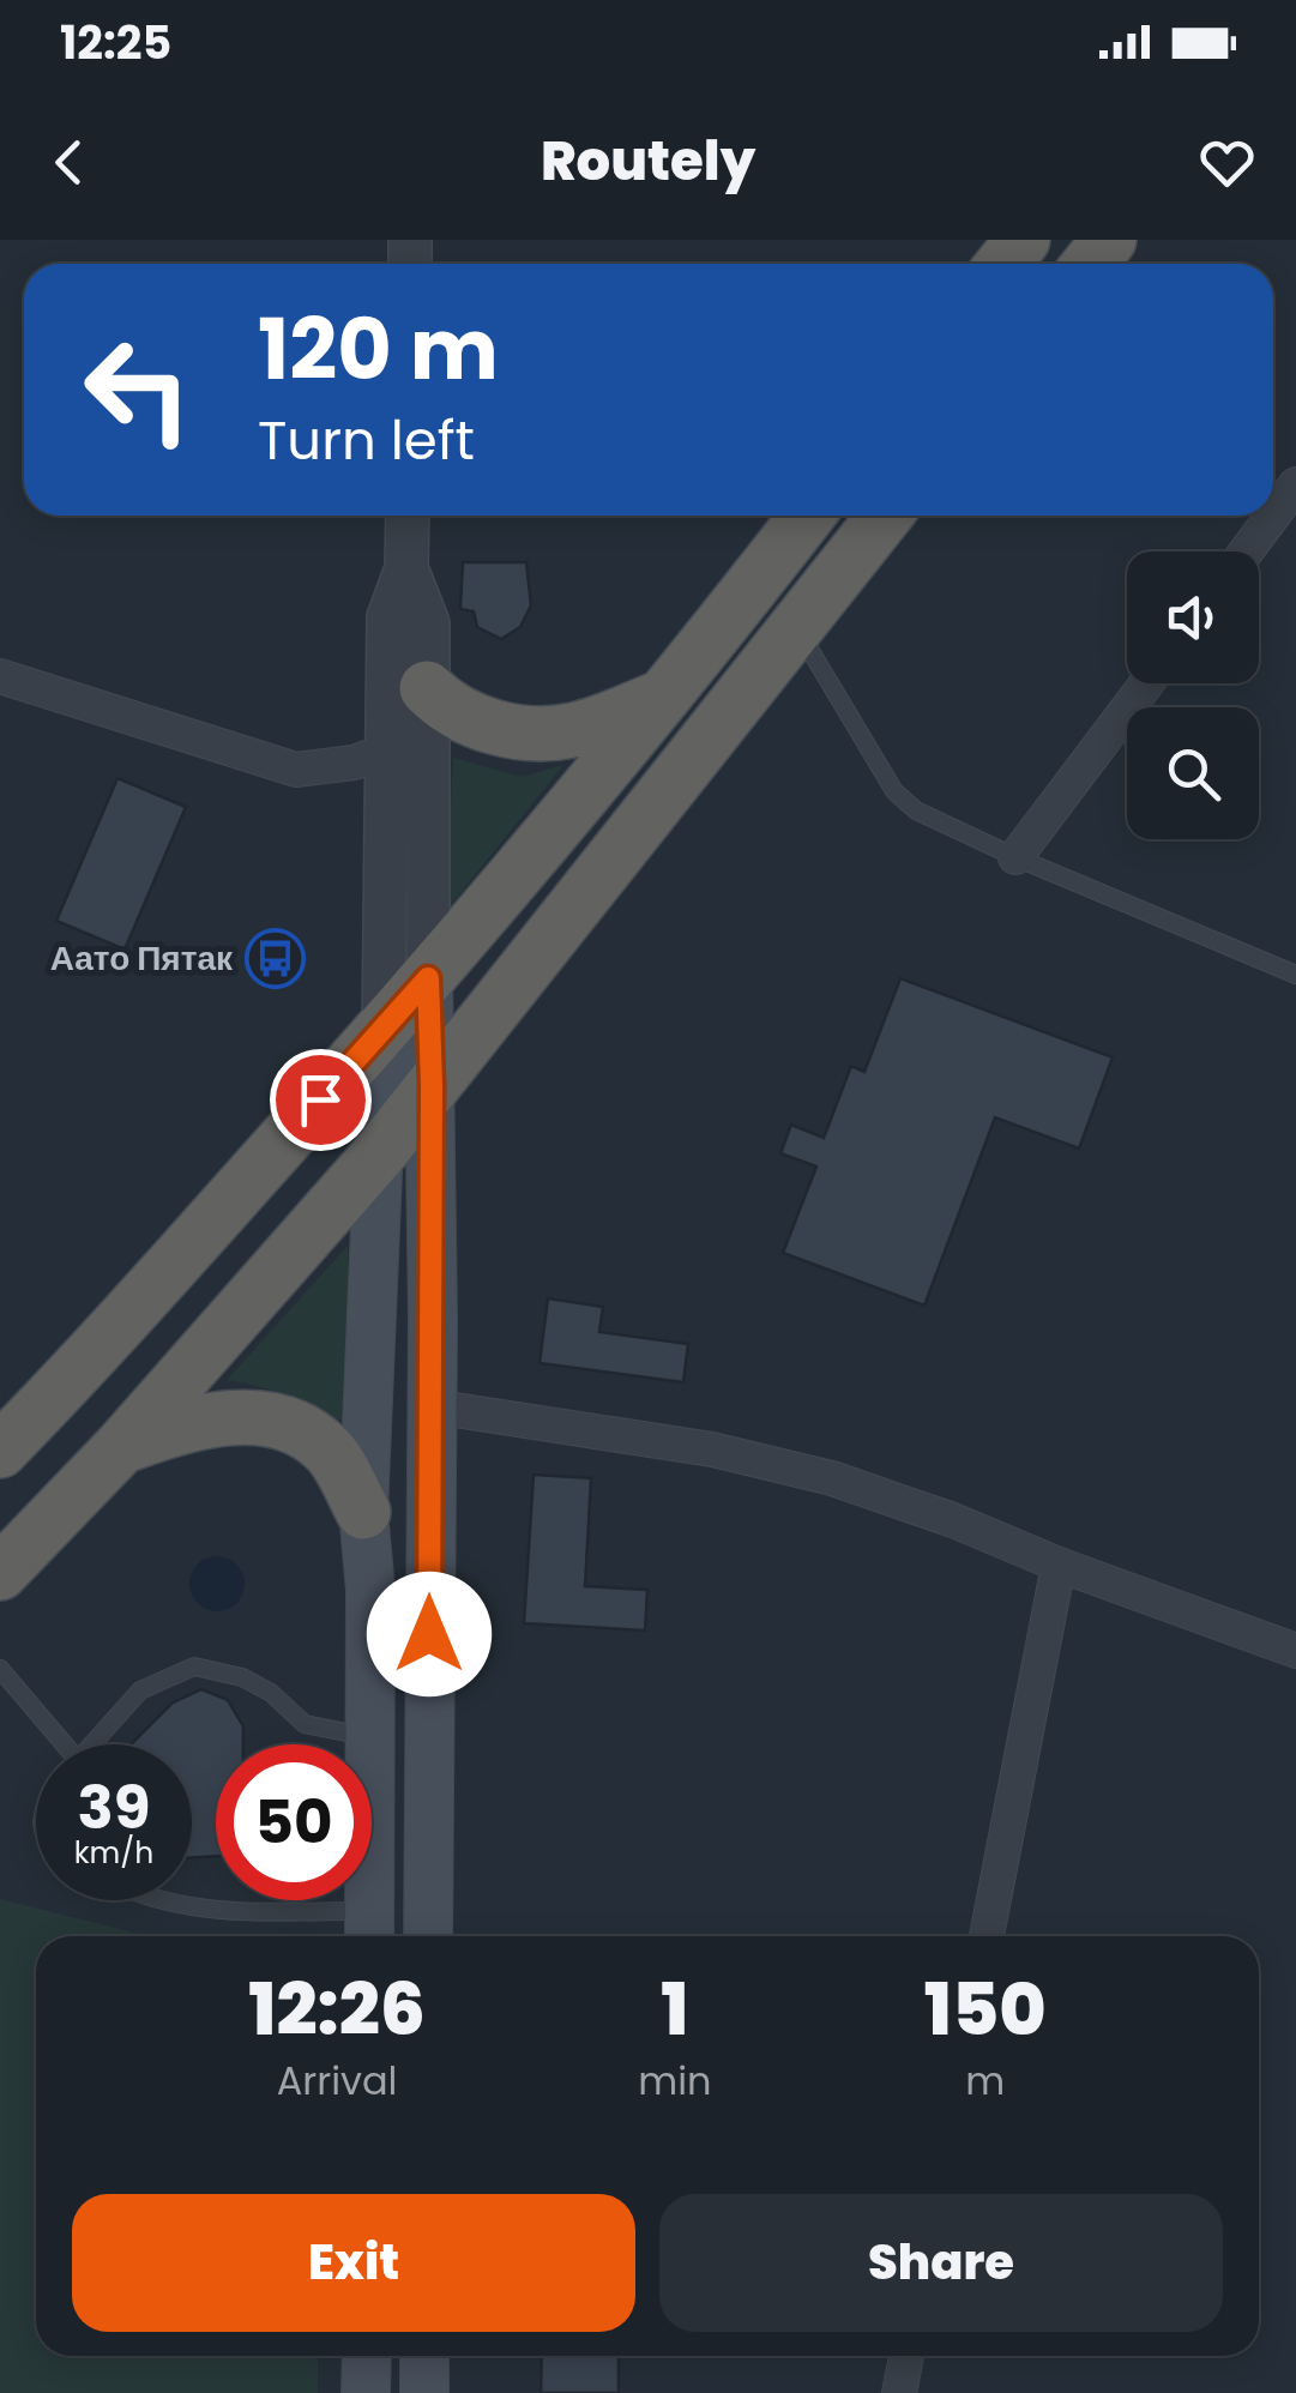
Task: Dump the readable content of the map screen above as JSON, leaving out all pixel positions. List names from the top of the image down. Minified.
{"places":{"bus stop":["Аато Пятак"]},"page":{"status":"12:25","header":"Routely","turn":["120 m","Turn left"],"speed":"39 km/h","limit":"50","eta":["12:26","Arrival","1","min","150","m"],"buttons":["Exit","Share"]}}
